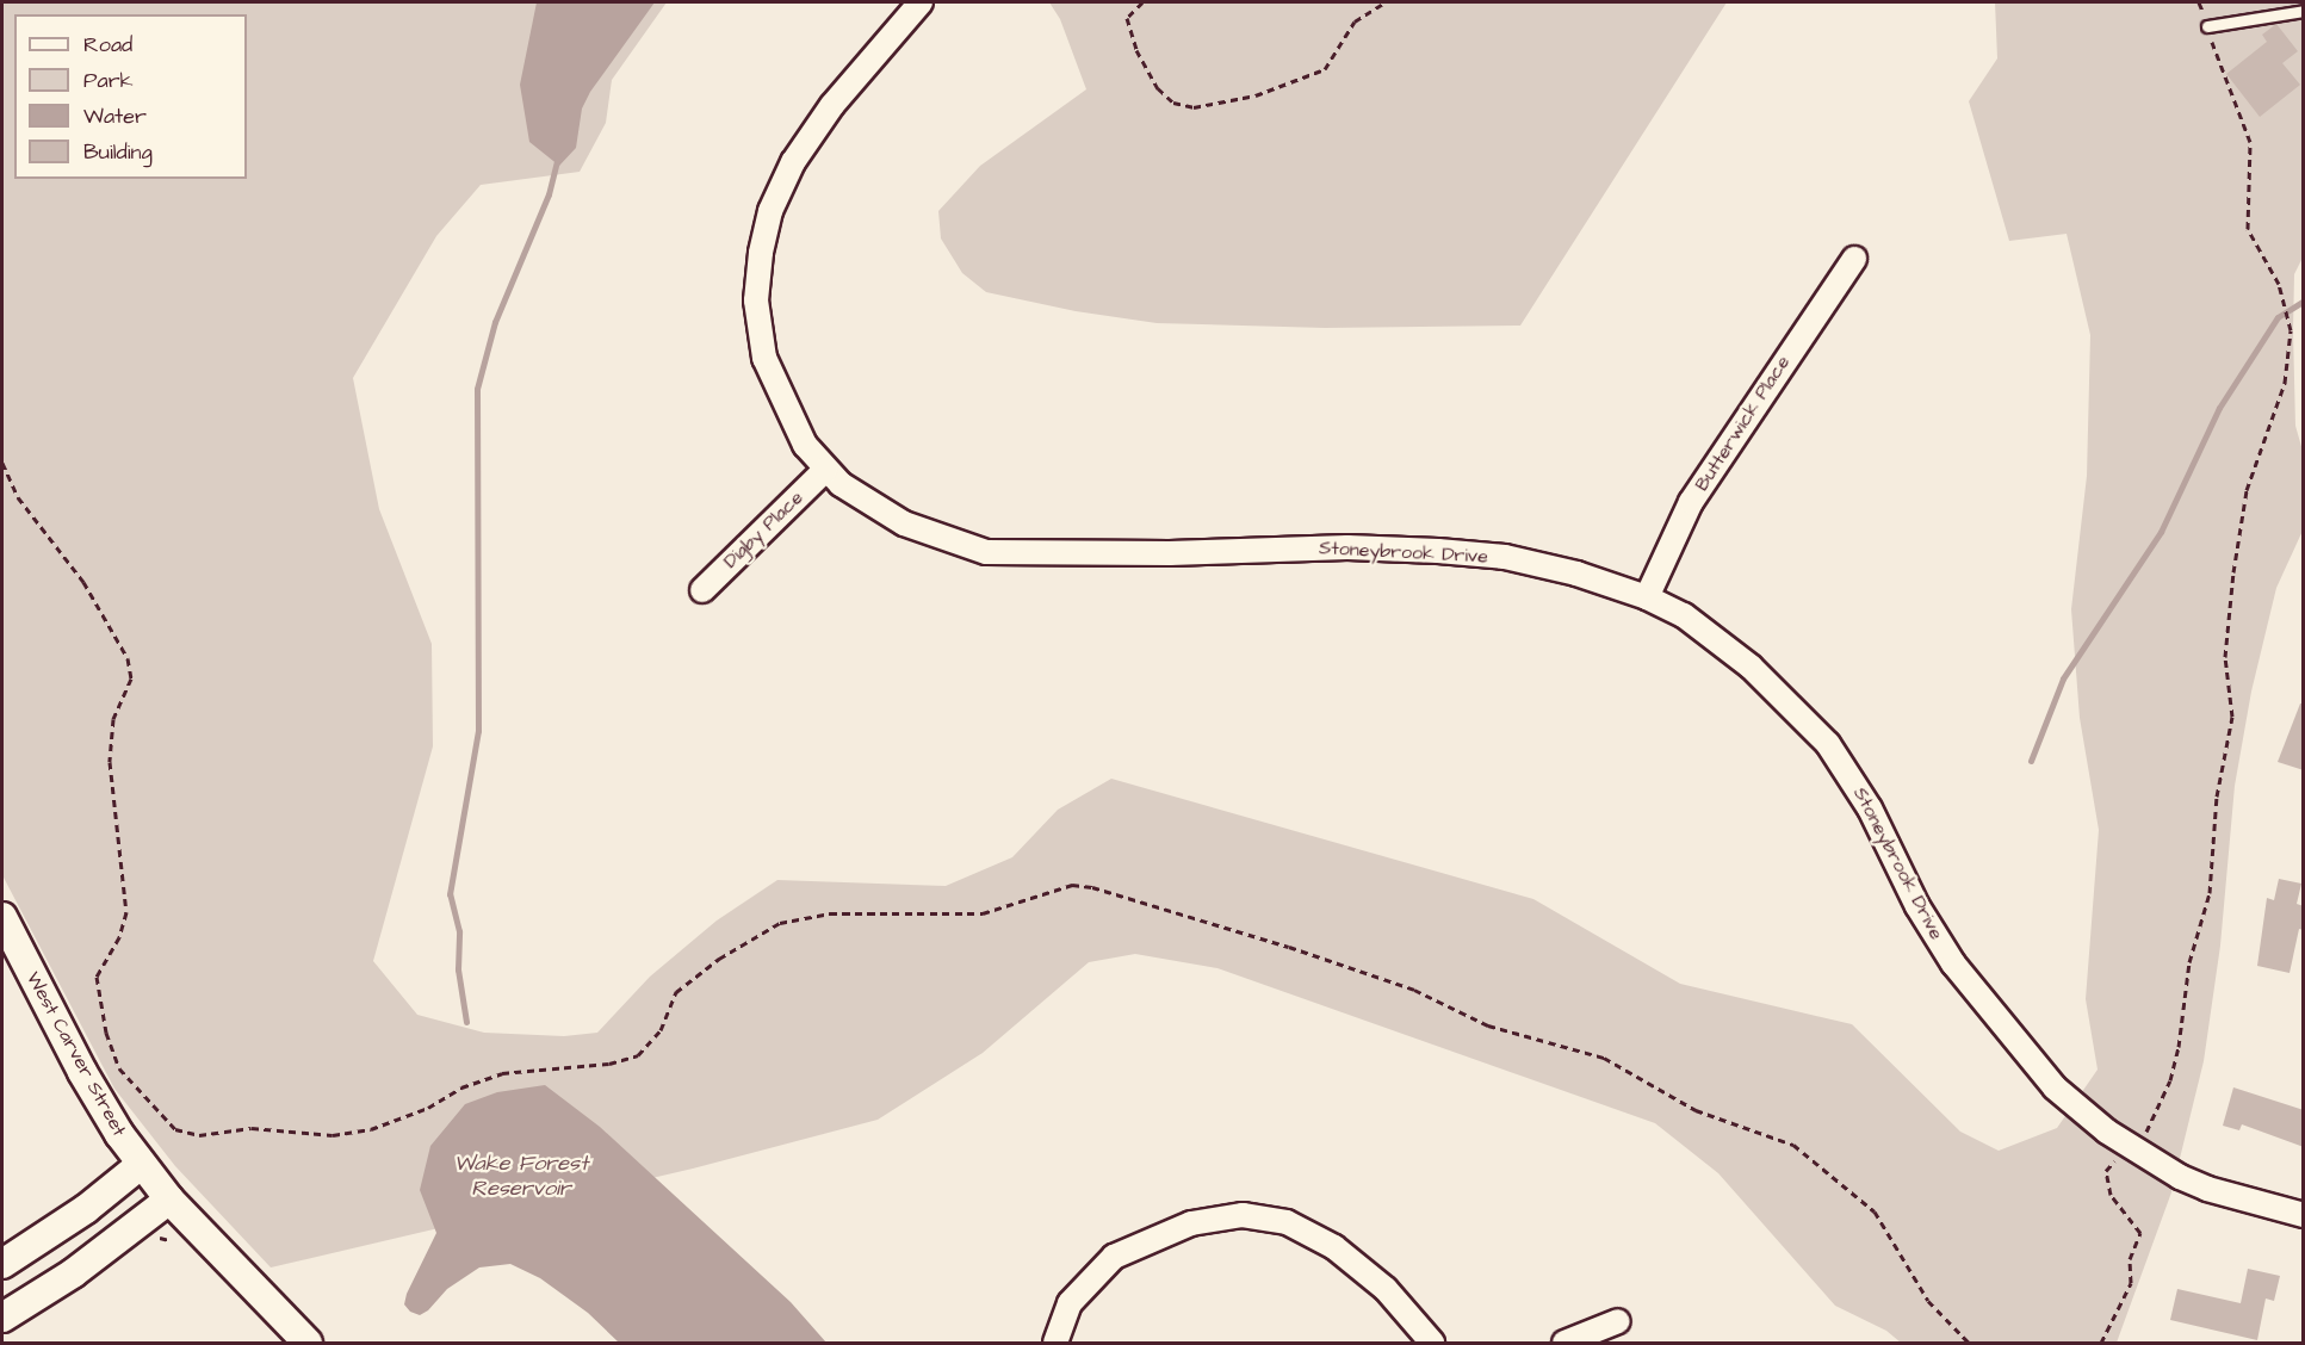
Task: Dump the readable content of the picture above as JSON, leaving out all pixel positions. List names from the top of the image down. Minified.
{"streets":{"street":["Butterwick Place","Digby Place","Stoneybrook Drive","West Carver Street"]},"crossings":[["Butterwick Place","Stoneybrook Drive"],["Digby Place","Stoneybrook Drive"]],"water":["Wake Forest Reservoir"],"legend":["Road","Park","Water","Building"]}
